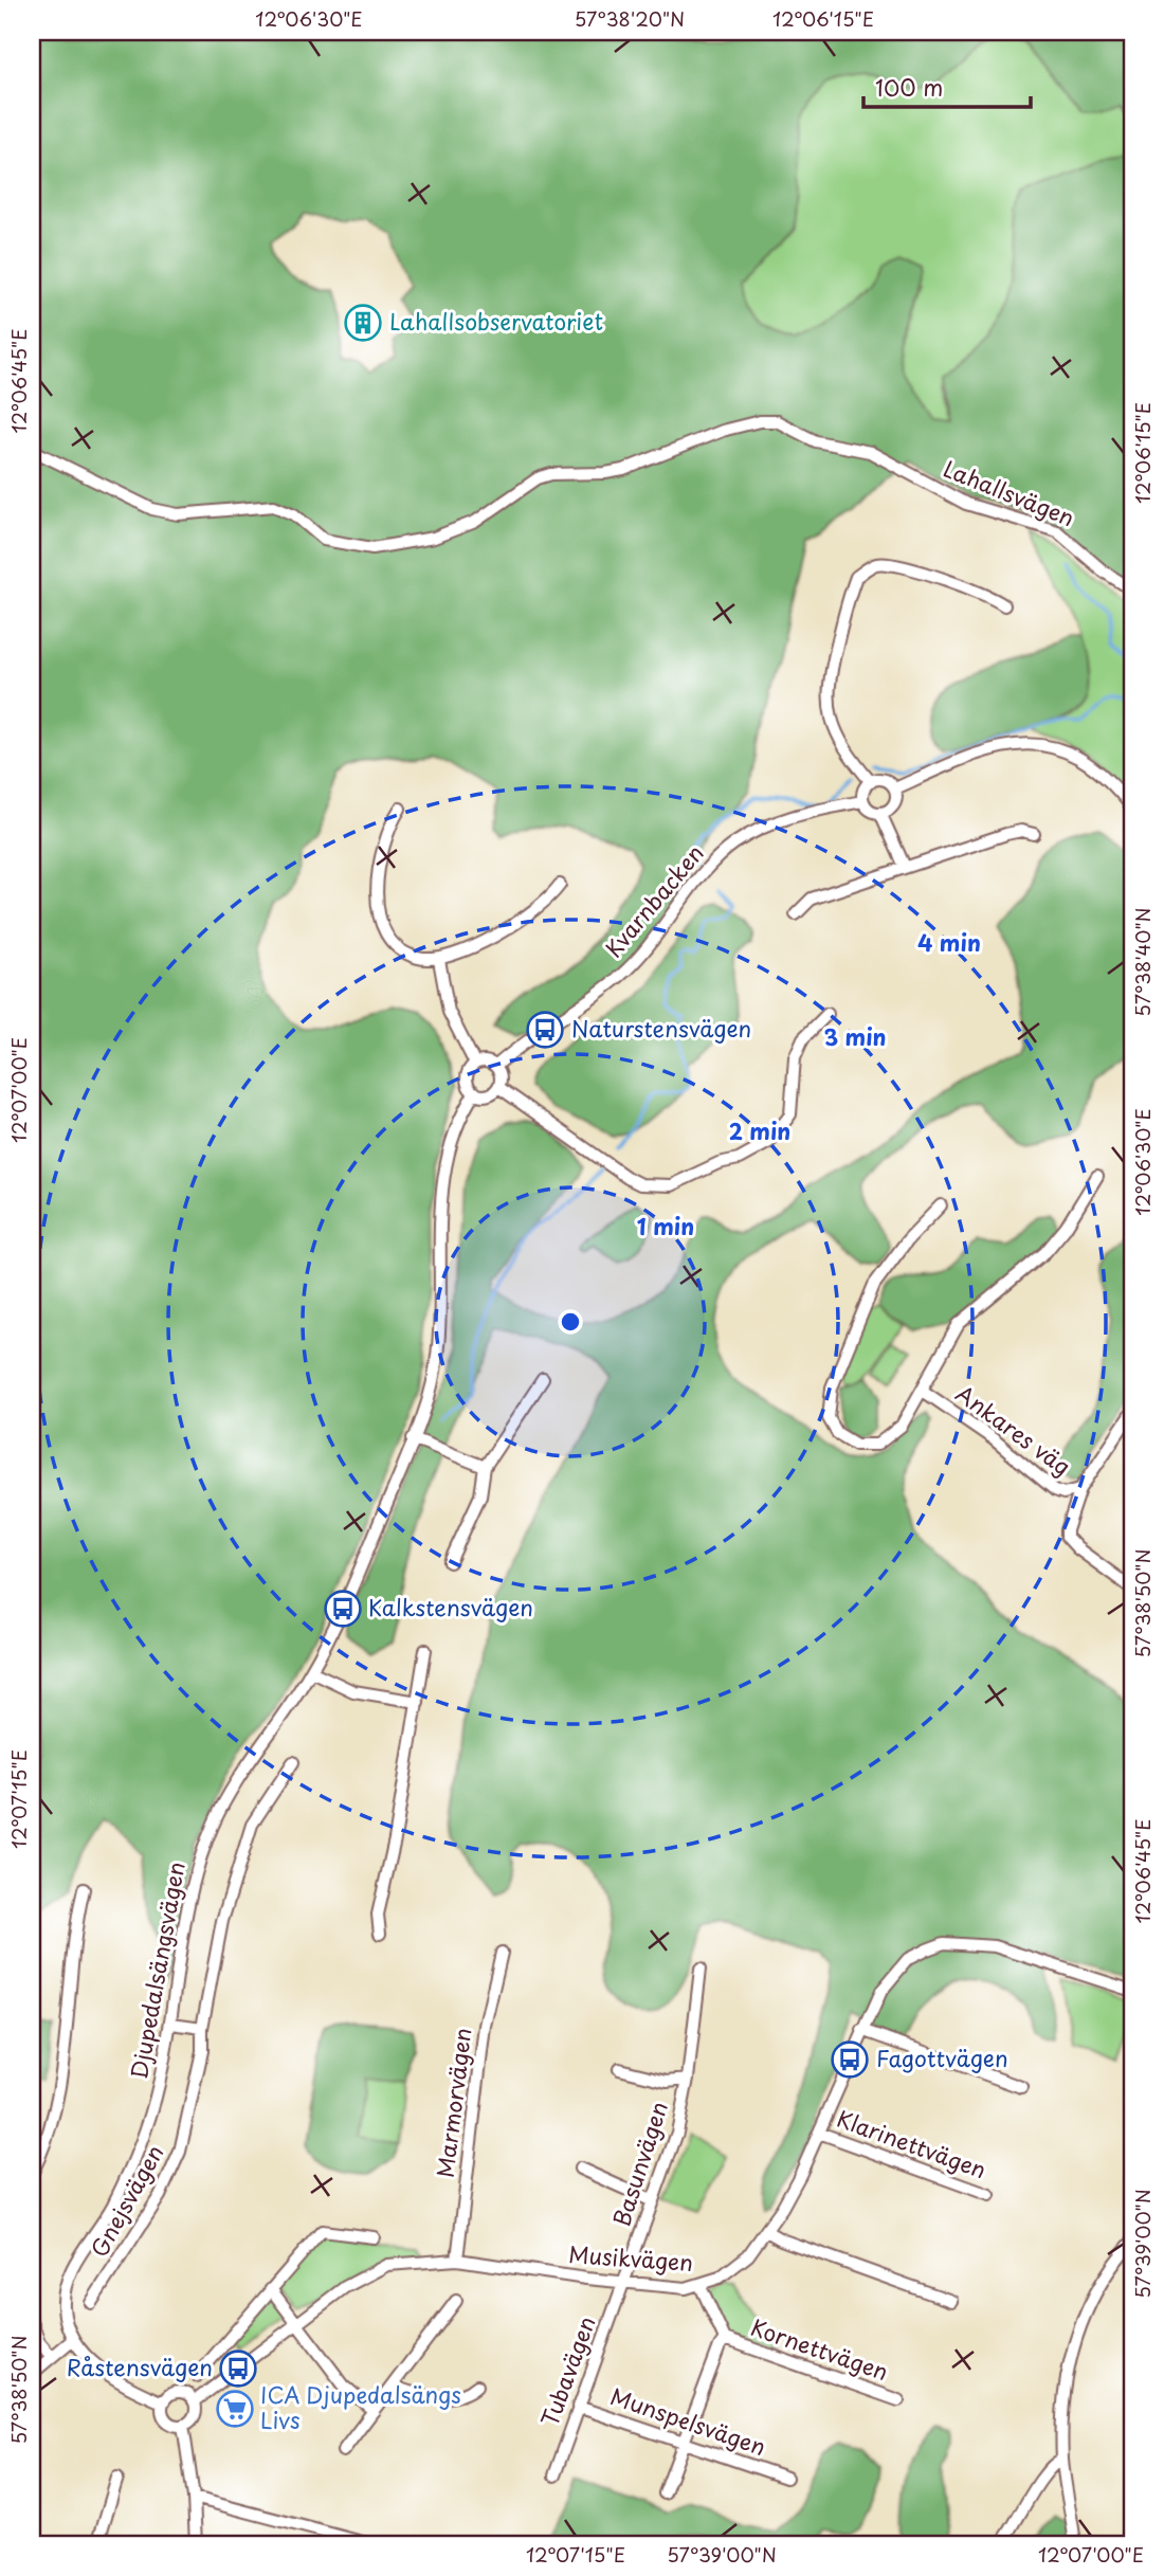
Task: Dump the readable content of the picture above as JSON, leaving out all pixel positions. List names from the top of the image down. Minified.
{"streets":{"street":["Lahallsvägen","Kvarnbacken","Ankares väg","Djupedalsängsvägen","Marmorvägen","Klarinettvägen","Basunvägen","Gnejsvägen","Musikvägen","Kornettvägen","Tubavägen","Munspelsvägen"]},"crossings":[["Kvarnbacken","Djupedalsängsvägen"],["Marmorvägen","Musikvägen"],["Klarinettvägen","Musikvägen"],["Basunvägen","Musikvägen"],["Basunvägen","Tubavägen"],["Musikvägen","Tubavägen"],["Tubavägen","Munspelsvägen"]],"places":{"building":["Lahallsobservatoriet"],"bus stop":["Naturstensvägen","Kalkstensvägen","Fagottvägen","Råstensvägen"],"supermarket":["ICA Djupedalsängs Livs"]},"scale_bar":"100 m","coordinates":["12°06'30\"E","57°38'20\"N","12°06'15\"E","12°06'45\"E","57°38'40\"N","12°07'00\"E","57°38'50\"N","12°07'15\"E","57°39'00\"N"],"rings":["4 min","3 min","2 min","1 min"]}
